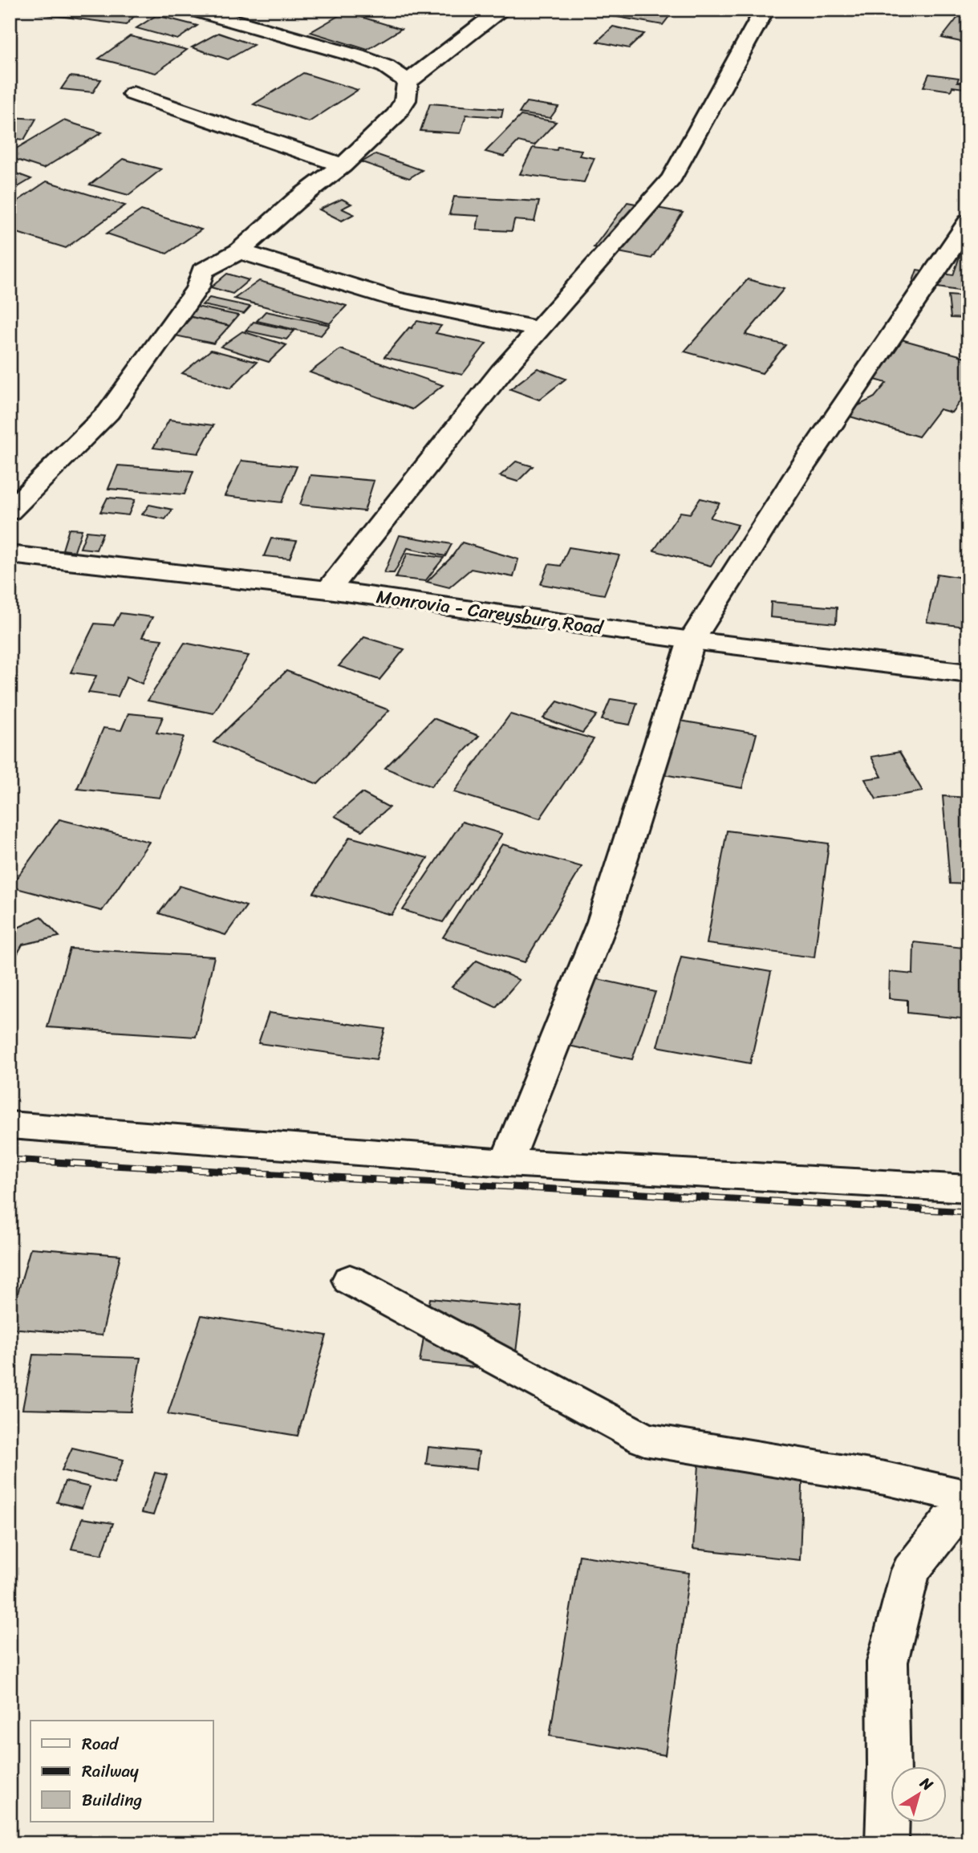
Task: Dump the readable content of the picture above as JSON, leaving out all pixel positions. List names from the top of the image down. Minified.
{"streets":{"street":["Monrovia - Careysburg Road"]},"legend":["Road","Railway","Building"],"north":"top right"}
